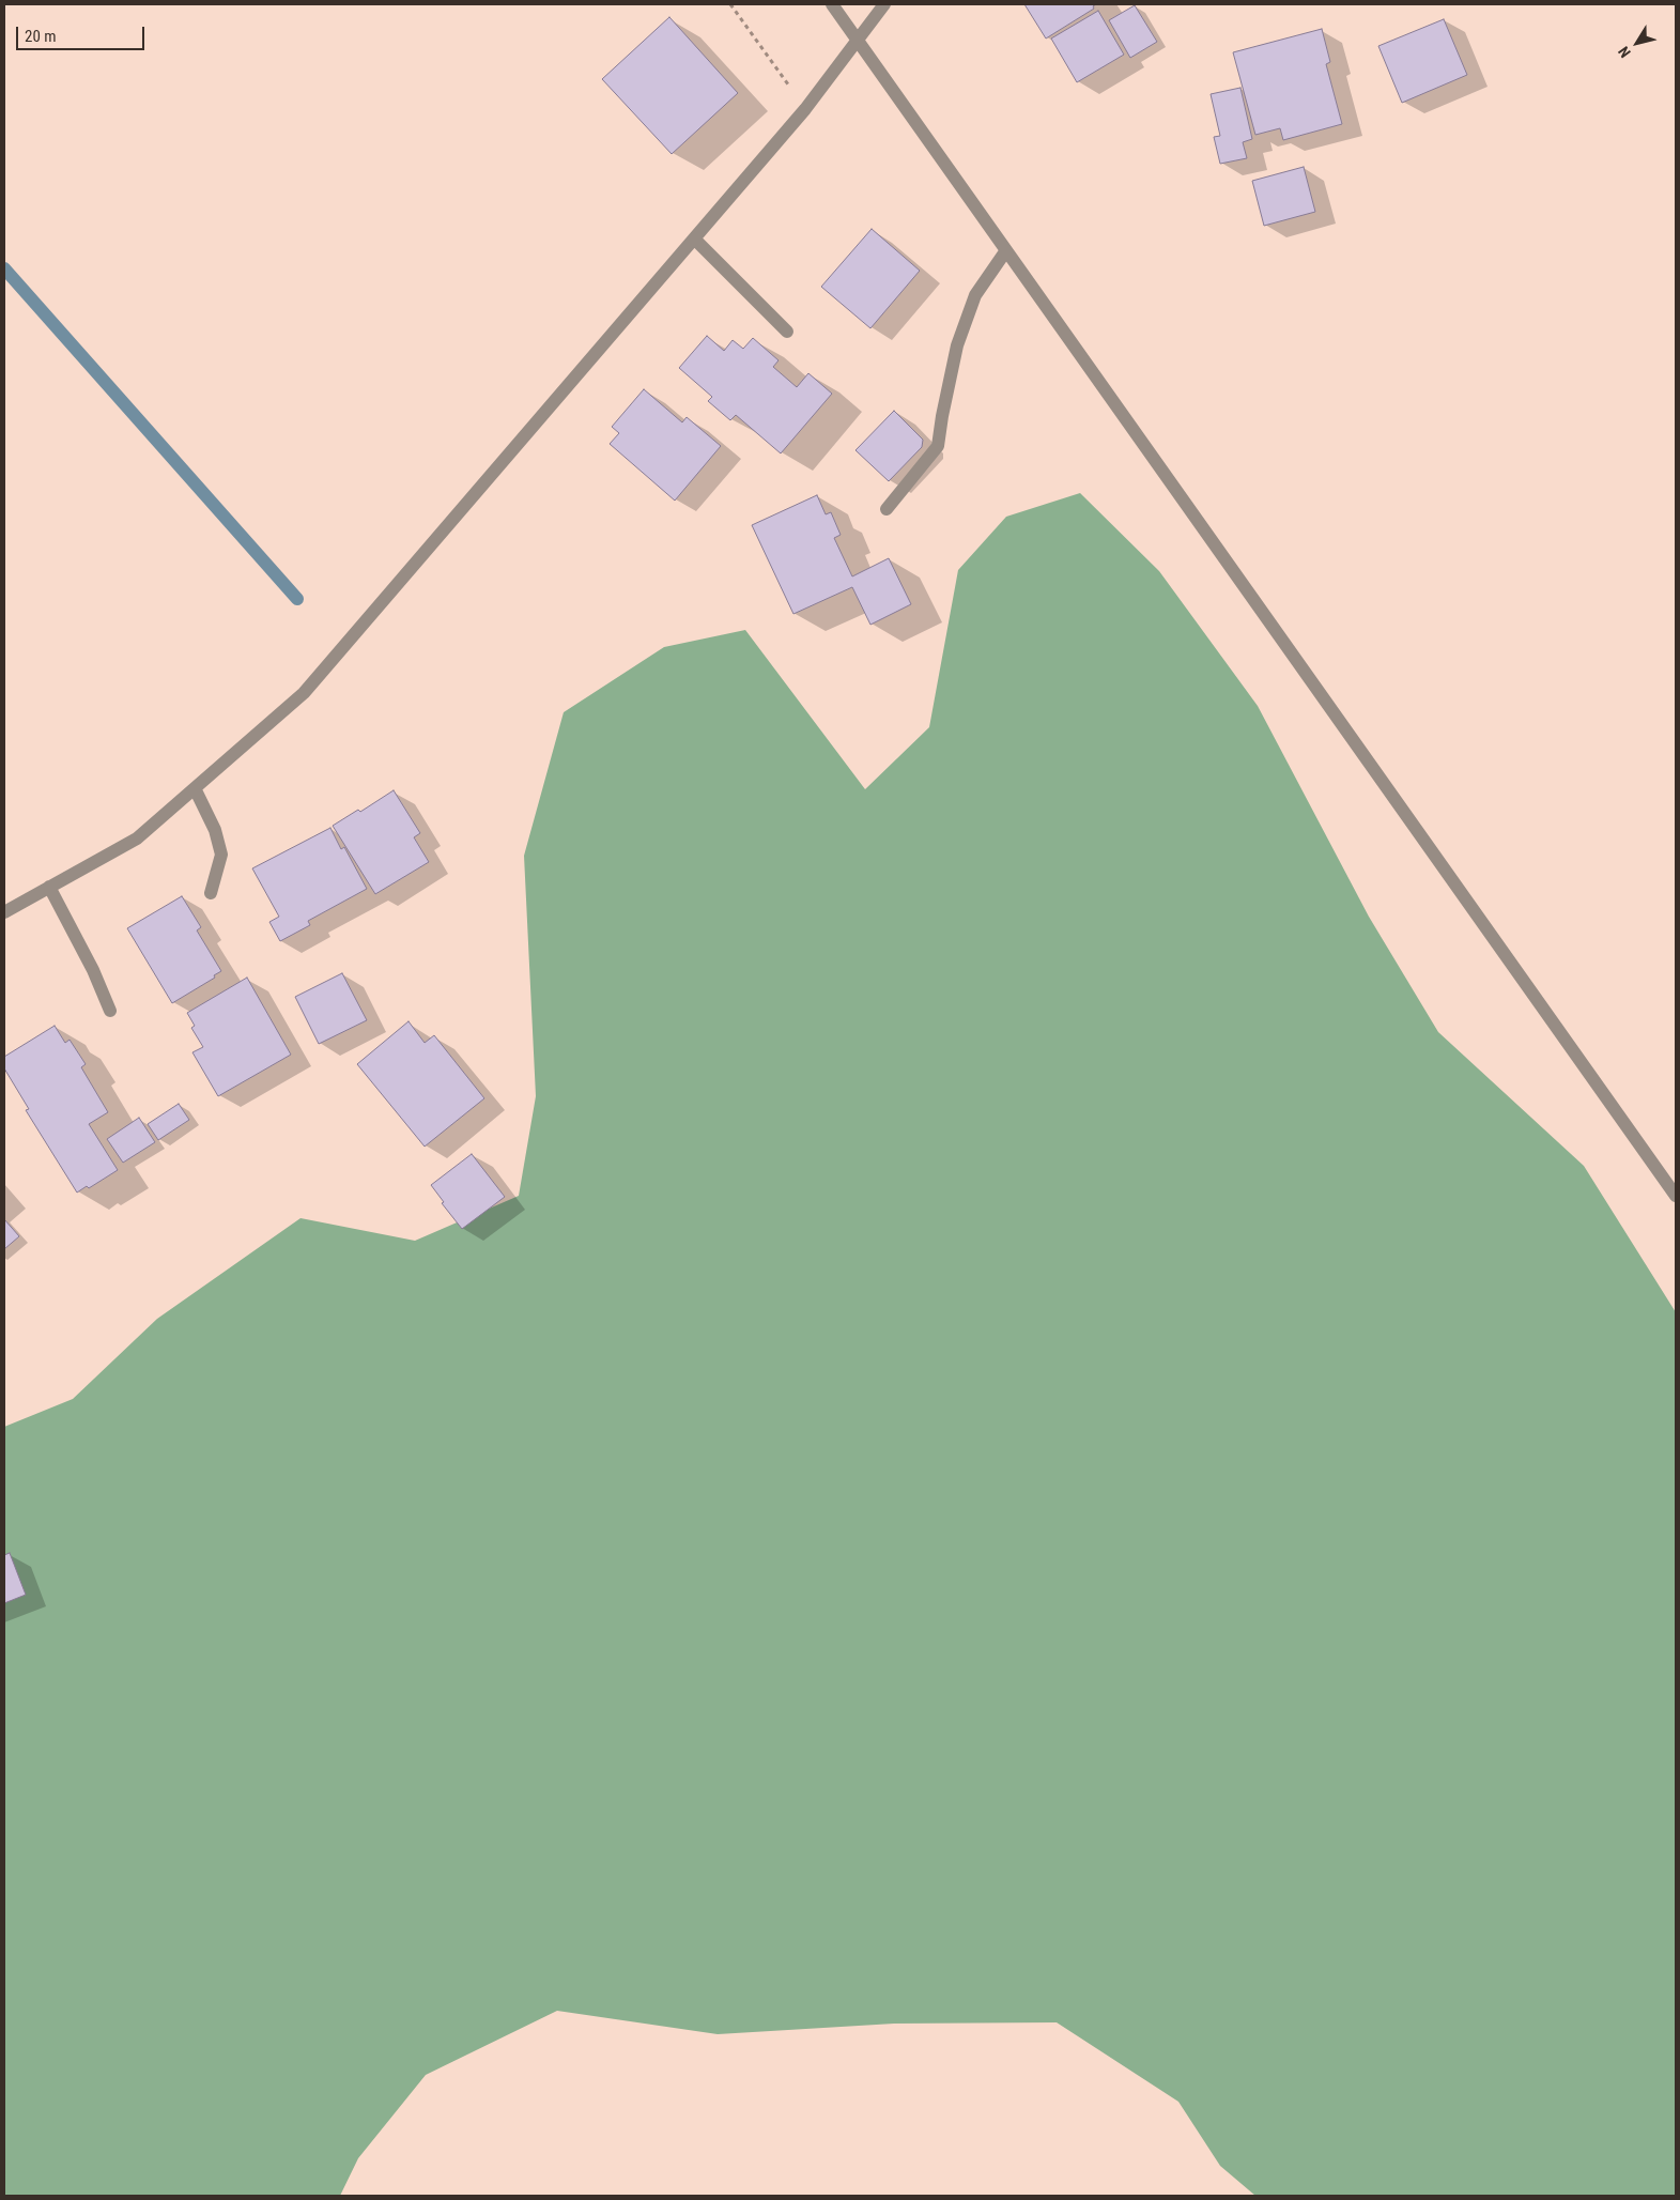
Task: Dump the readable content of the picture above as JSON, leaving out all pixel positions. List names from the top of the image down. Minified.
{"scale_bar":"20 m","north":"bottom left"}
